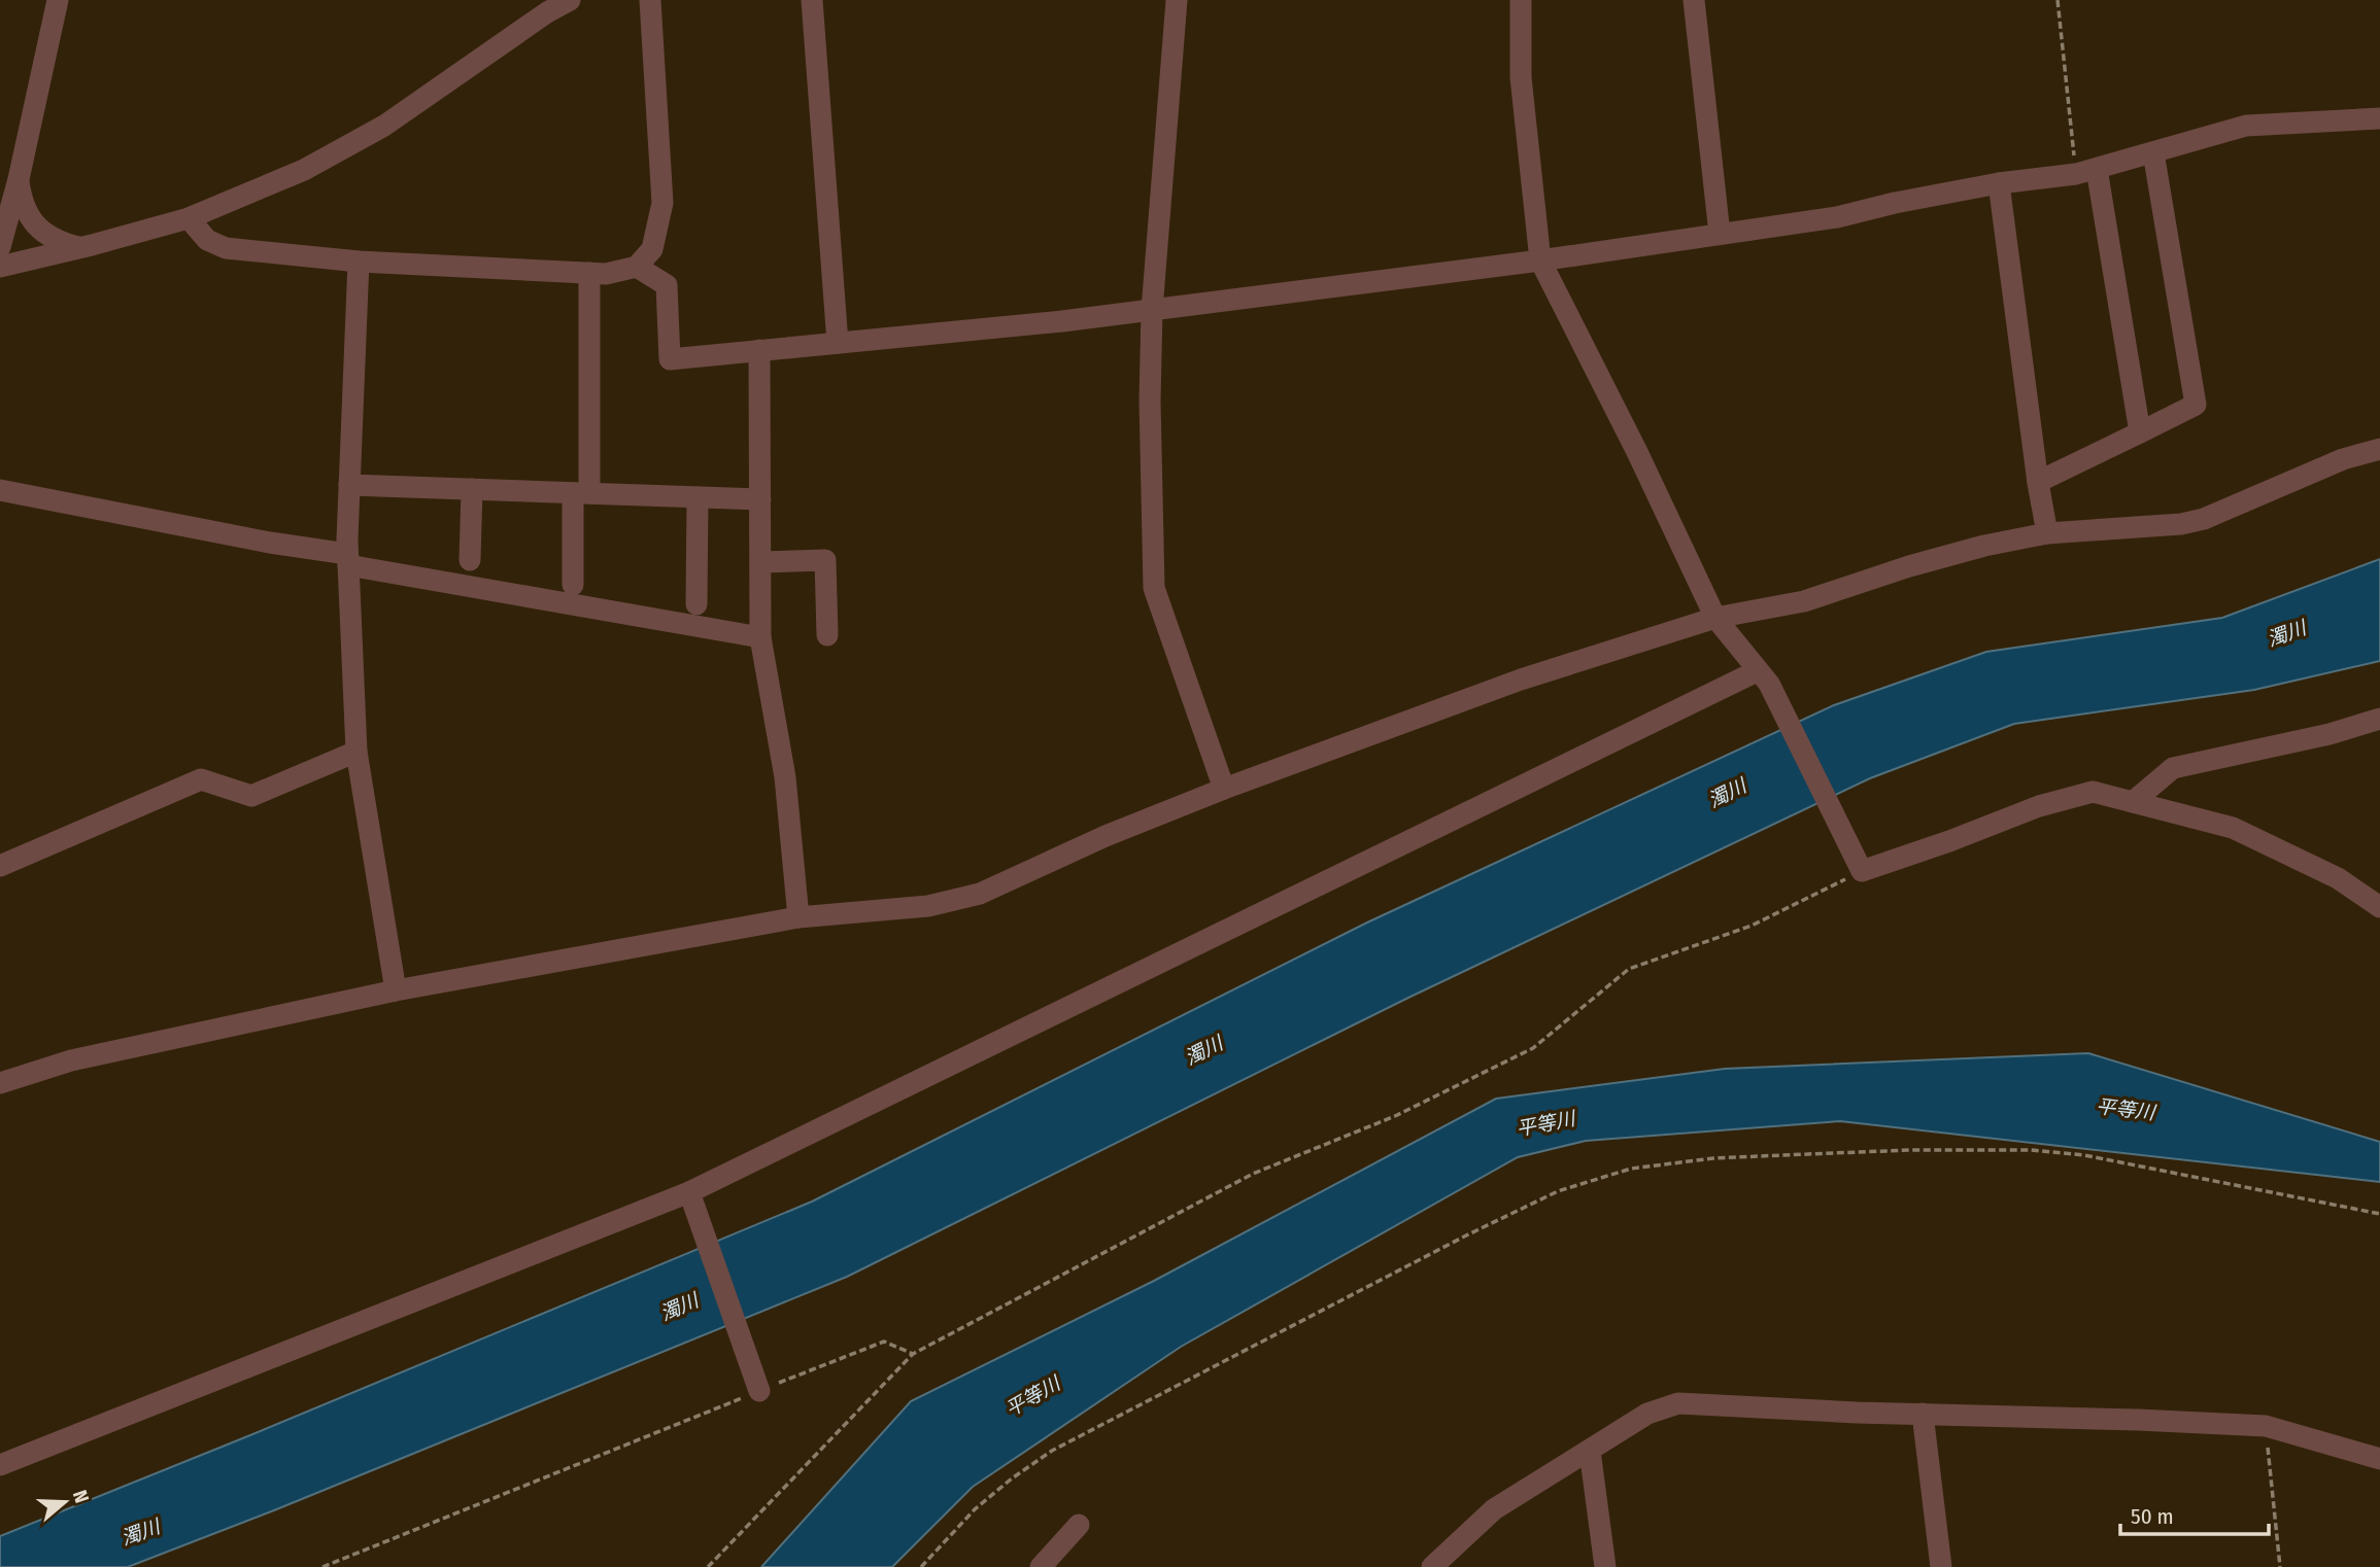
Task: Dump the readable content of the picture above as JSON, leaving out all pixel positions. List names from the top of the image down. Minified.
{"water":["濁川","平等川"],"scale_bar":"50 m","north":"right"}
